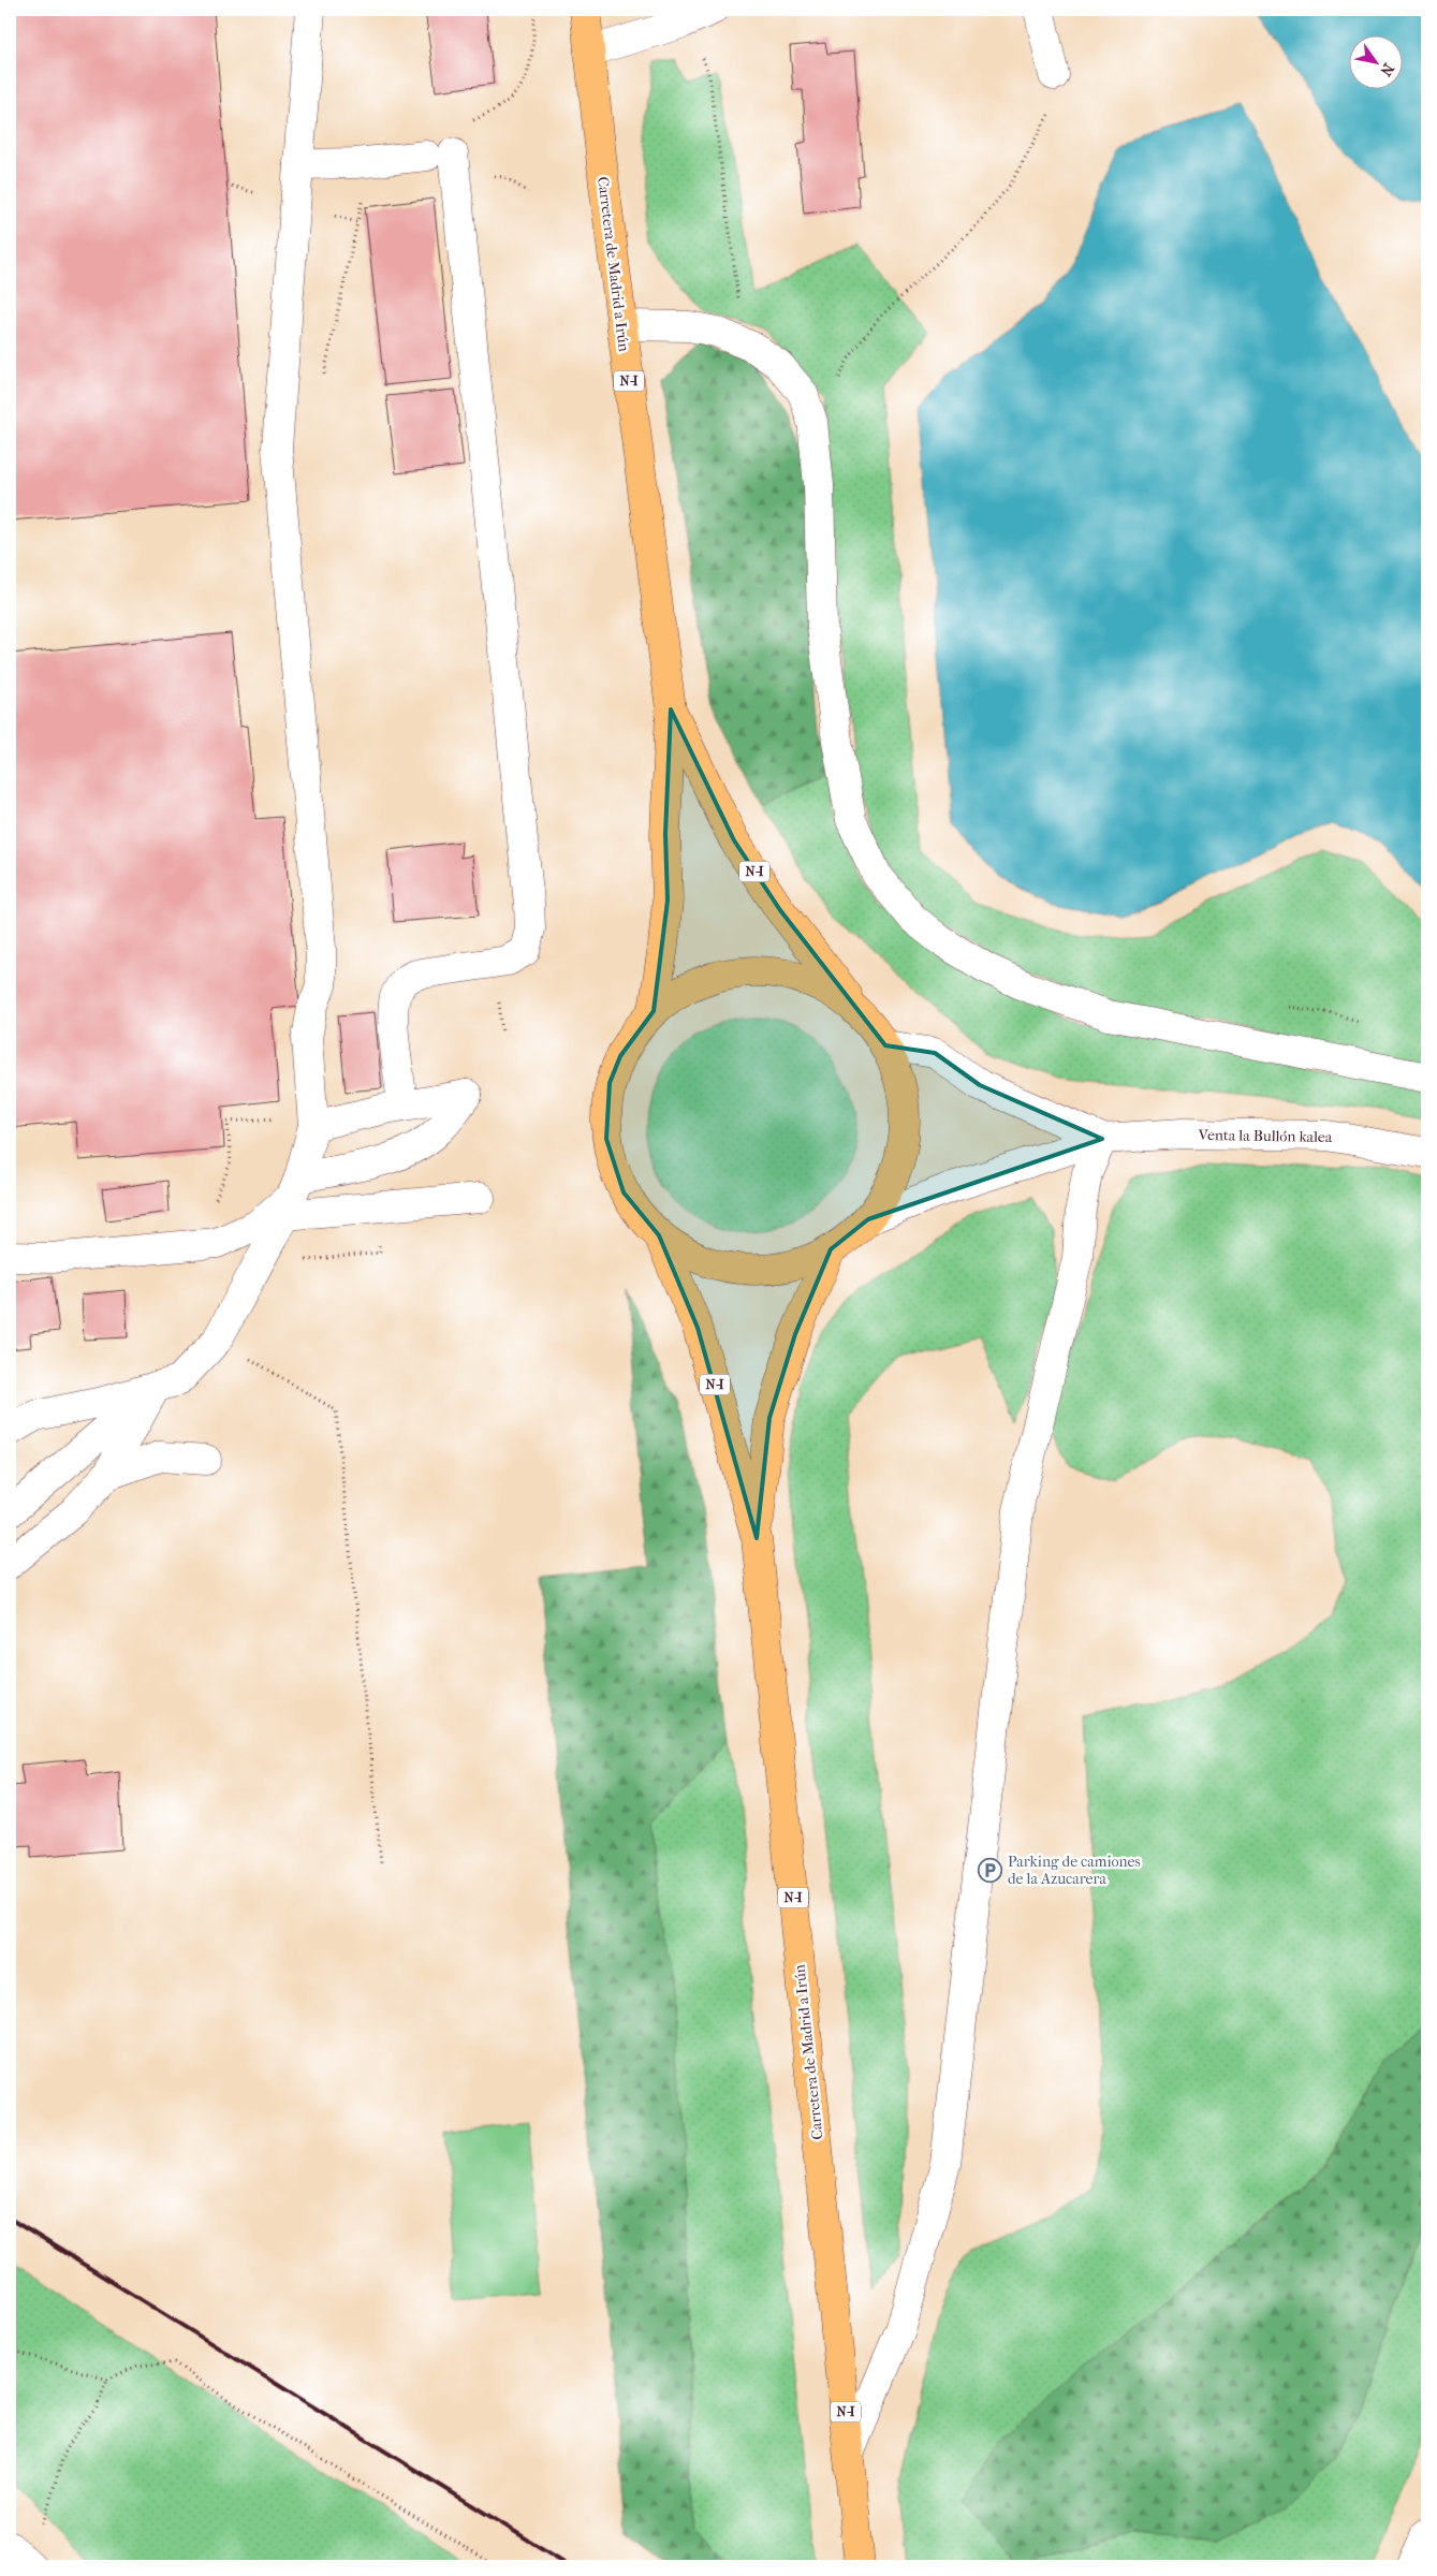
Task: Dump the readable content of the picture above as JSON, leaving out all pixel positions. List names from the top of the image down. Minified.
{"streets":{"highway":["Carretera de Madrid a Irún","N-I"],"street":["Venta la Bullón kalea"]},"crossings":[["Carretera de Madrid a Irún","N-I"]],"places":{"parking":["Parking de camiones de la Azucarera"]},"north":"bottom right"}
